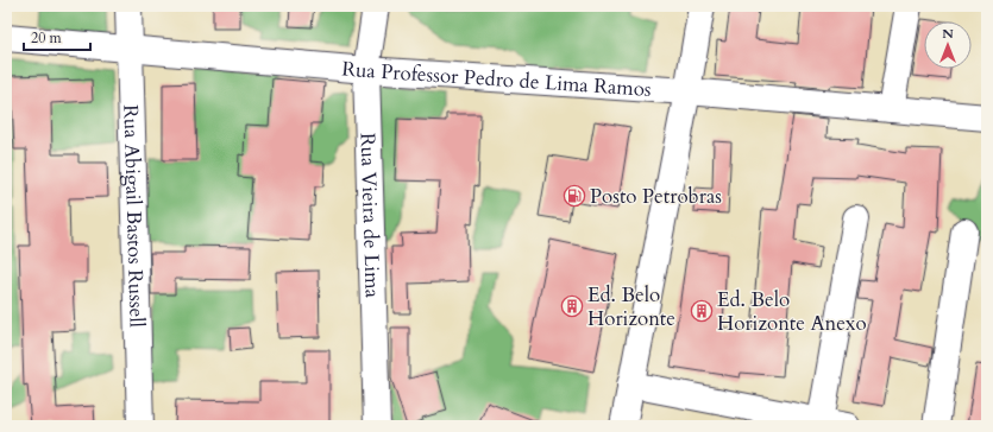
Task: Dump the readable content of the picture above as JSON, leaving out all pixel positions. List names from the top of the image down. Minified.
{"streets":{"street":["Rua Professor Pedro de Lima Ramos","Rua Abigail Bastos Russell","Rua Vieira de Lima"]},"crossings":[["Rua Professor Pedro de Lima Ramos","Rua Abigail Bastos Russell"],["Rua Professor Pedro de Lima Ramos","Rua Vieira de Lima"]],"places":{"fuel station":["Posto Petrobras"],"building":["Ed. Belo Horizonte","Ed. Belo Horizonte Anexo"]},"scale_bar":"20 m","north":"top"}
